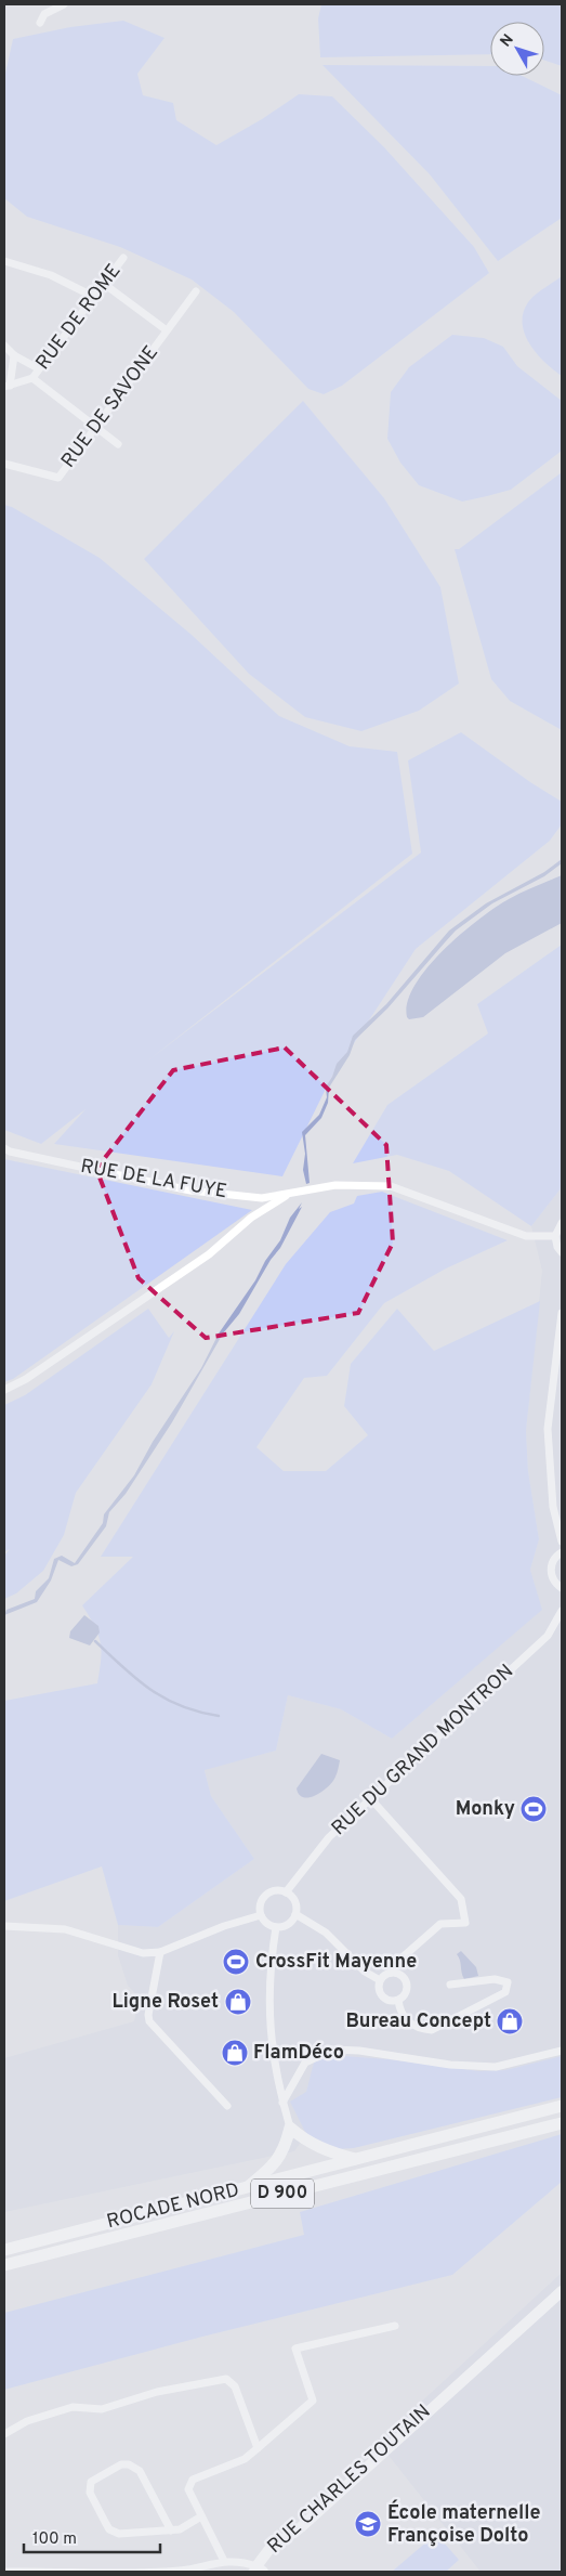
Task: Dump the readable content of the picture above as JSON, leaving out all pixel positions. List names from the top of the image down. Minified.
{"streets":{"main road":["D 900","ROCADE NORD"],"street":["RUE DE ROME","RUE DE SAVONE","RUE DE LA FUYE","RUE DU GRAND MONTRON","RUE CHARLES TOUTAIN"]},"places":{"sports":["Monky","CrossFit Mayenne"],"shop":["Ligne Roset","Bureau Concept","FlamDéco"],"school or university":["École maternelle Françoise Dolto"]},"scale_bar":"100 m","north":"top left"}
